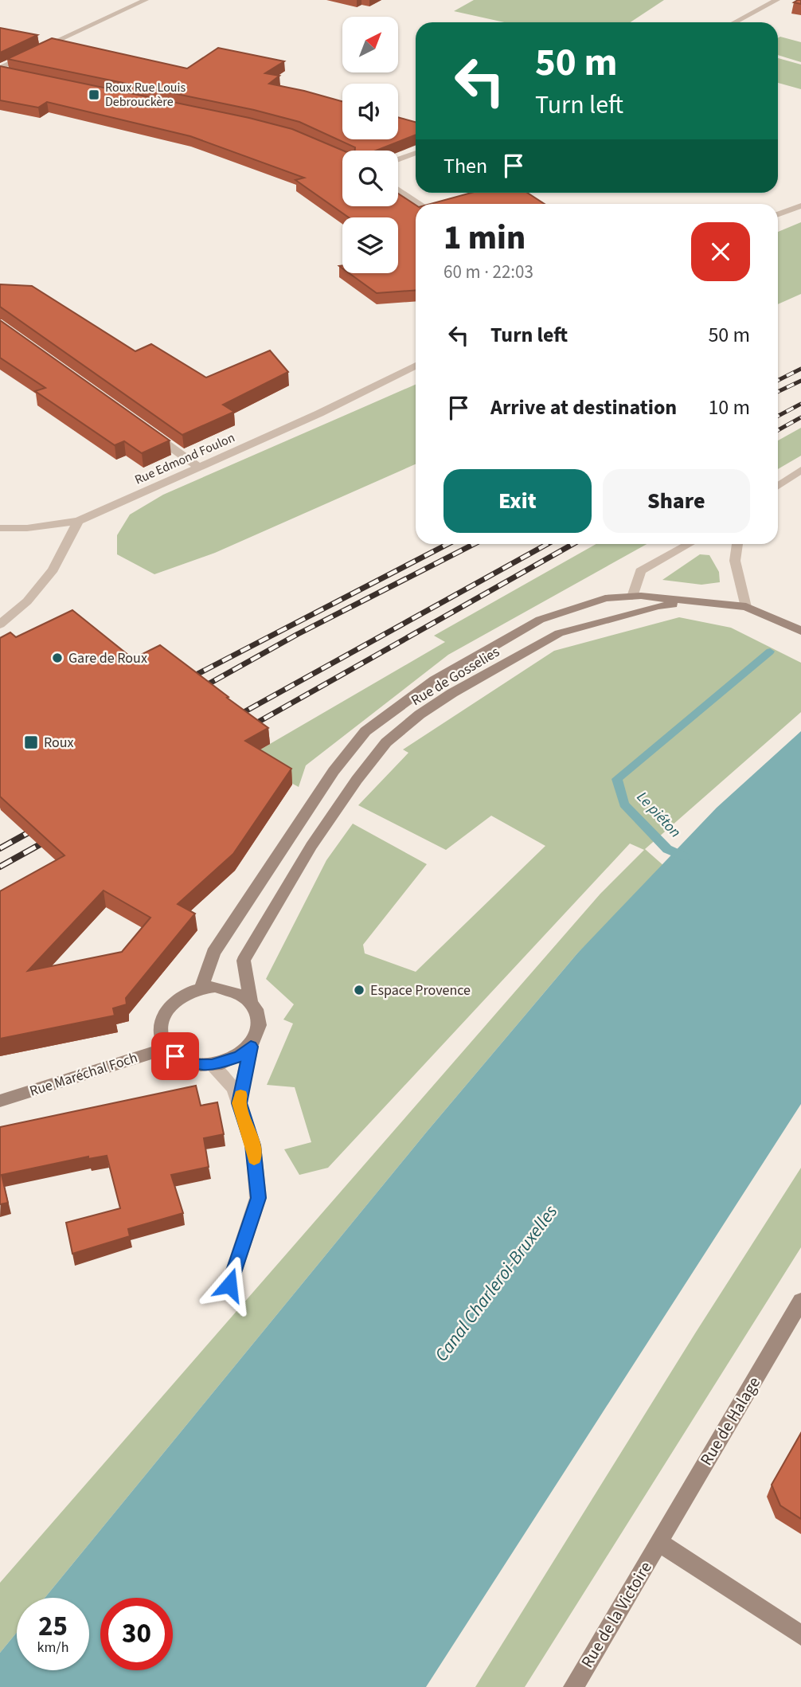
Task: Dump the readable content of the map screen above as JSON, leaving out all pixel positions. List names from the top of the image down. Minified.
{"streets":{"street":["Rue Edmond Foulon","Rue de Gosselies","Rue Maréchal Foch","Rue de Halage","Rue de la Victoire"]},"crossings":[["Rue de Gosselies","Rue Maréchal Foch"],["Rue de Halage","Rue de la Victoire"]],"water":["Le piéton","Canal Charleroi-Bruxelles"],"places":{"transit":["Roux Rue Louis Debrouckère","Roux"],"other":["Gare de Roux","Espace Provence"]},"north":"top right","page":{"turn":["50 m","Turn left"],"then":"Then","heading":["1 min","60 m · 22:03"],"list":[{"name":"Turn left","value":"50 m"},{"name":"Arrive at destination","value":"10 m"}],"buttons":["Exit","Share"],"speed":"25 km/h","limit":"30"}}
